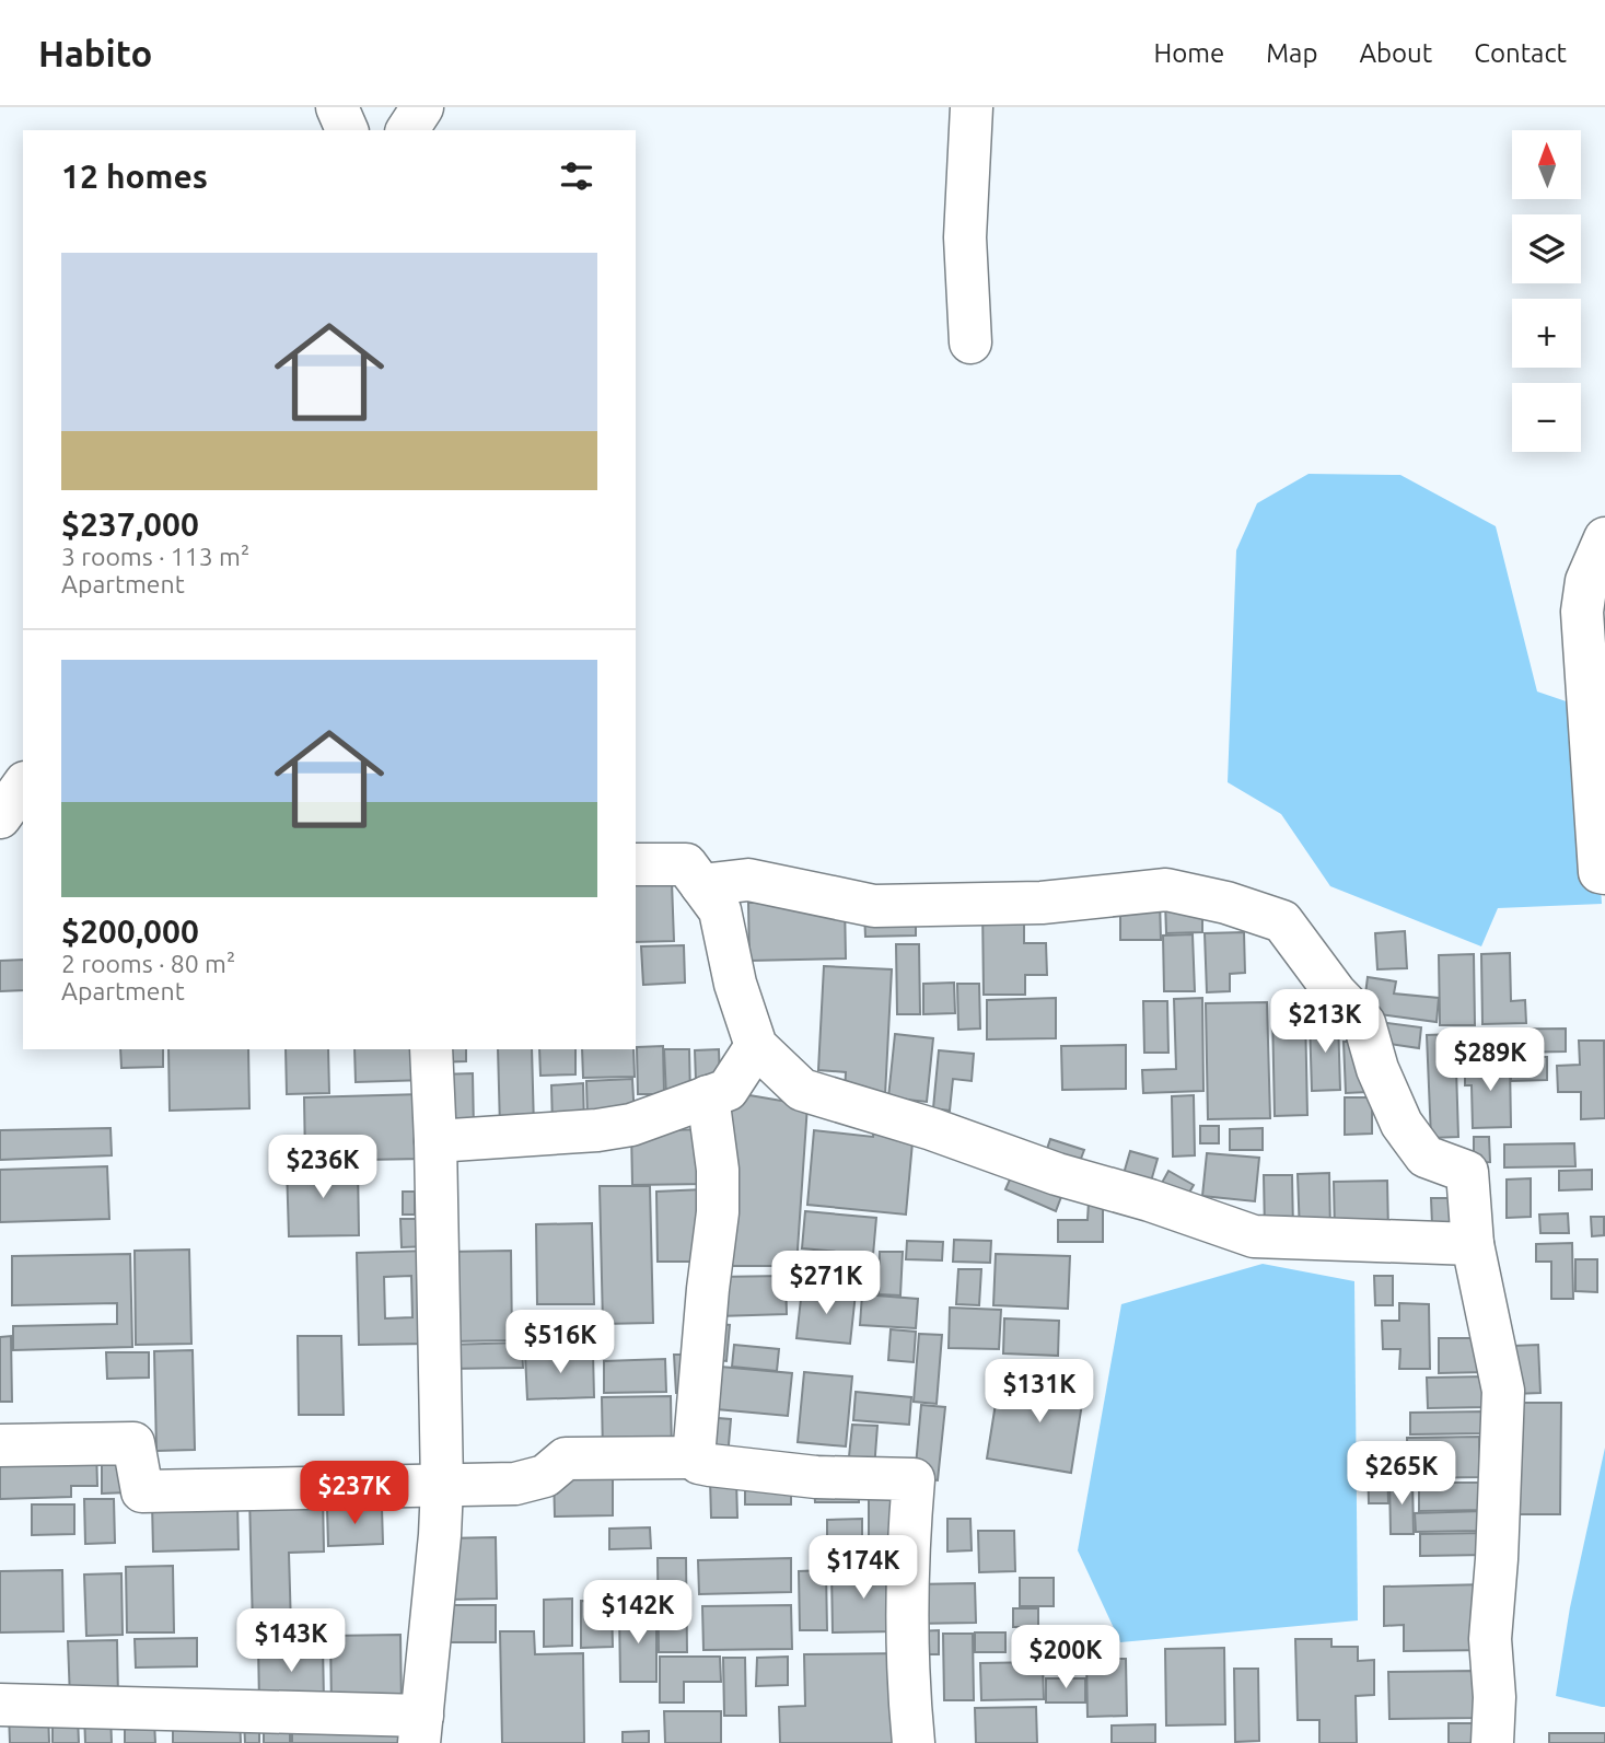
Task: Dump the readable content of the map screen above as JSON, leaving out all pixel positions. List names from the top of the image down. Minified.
{"north":"top","page":{"header":"Habito","nav":["Home","Map","About","Contact"],"map_buttons":["+","−"],"heading":"12 homes","list":[{"name":"$237,000","note":"3 rooms · 113 m² · Apartment"},{"name":"$200,000","note":"2 rooms · 80 m² · Apartment"}],"price":["$213K","$289K","$236K","$271K","$516K","$131K","$265K","$237K","$174K","$142K","$143K","$200K"]}}
